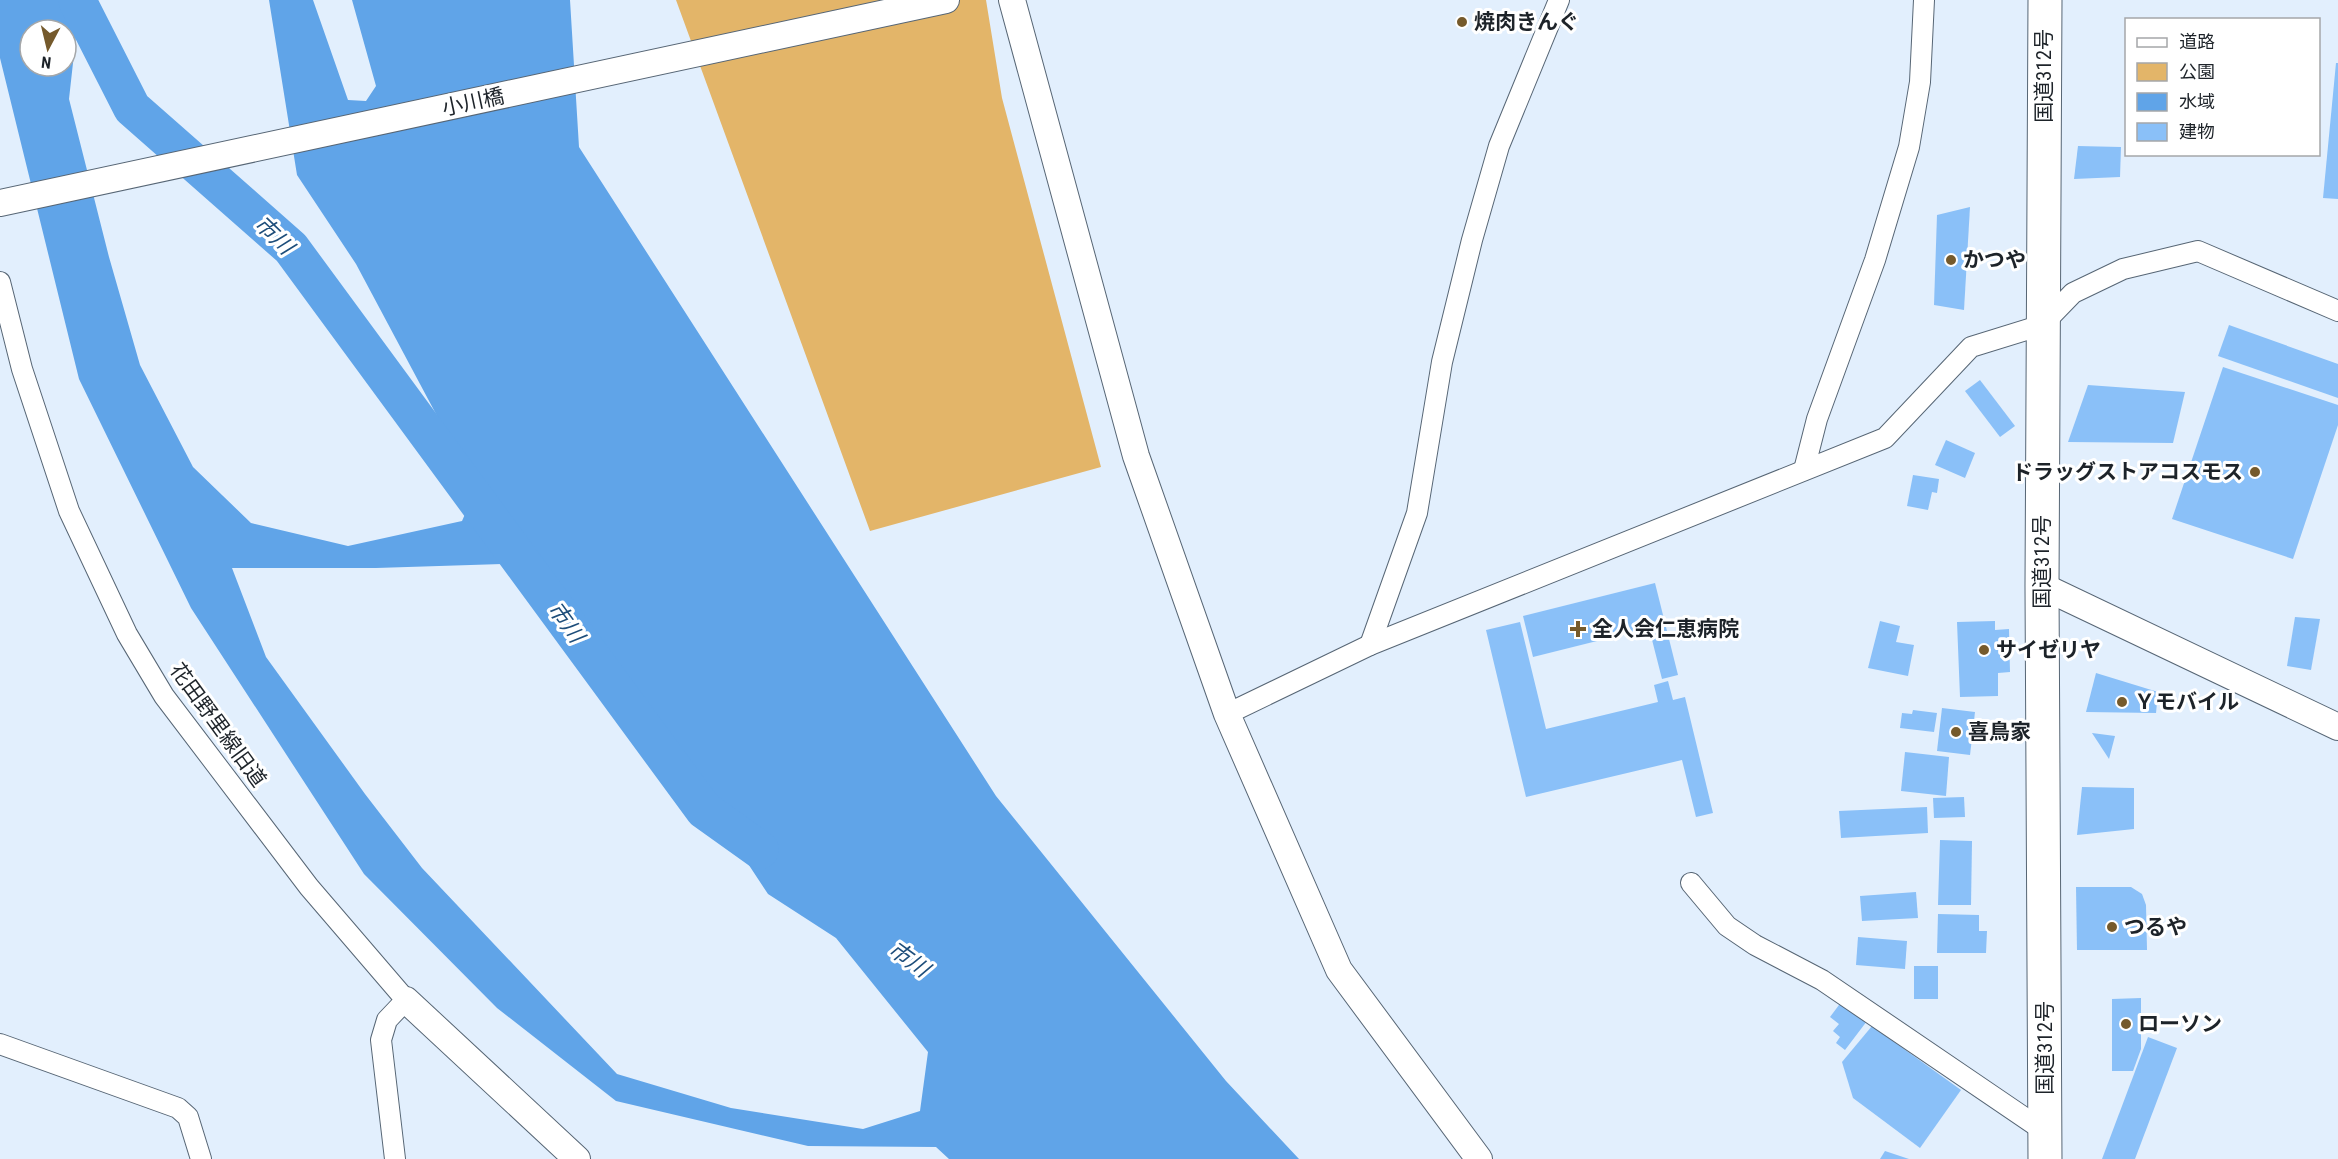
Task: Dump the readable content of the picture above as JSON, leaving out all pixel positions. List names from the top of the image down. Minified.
{"streets":{"highway":["国道312号"],"street":["小川橋","花田野里線旧道"]},"water":["市川"],"places":{"other":["焼肉きんぐ","かつや","ドラッグストアコスモス","サイゼリヤ","Ｙモバイル","喜鳥家","つるや","ローソン"],"health":["全人会仁恵病院"]},"legend":["道路","公園","水域","建物"],"north":"bottom"}
